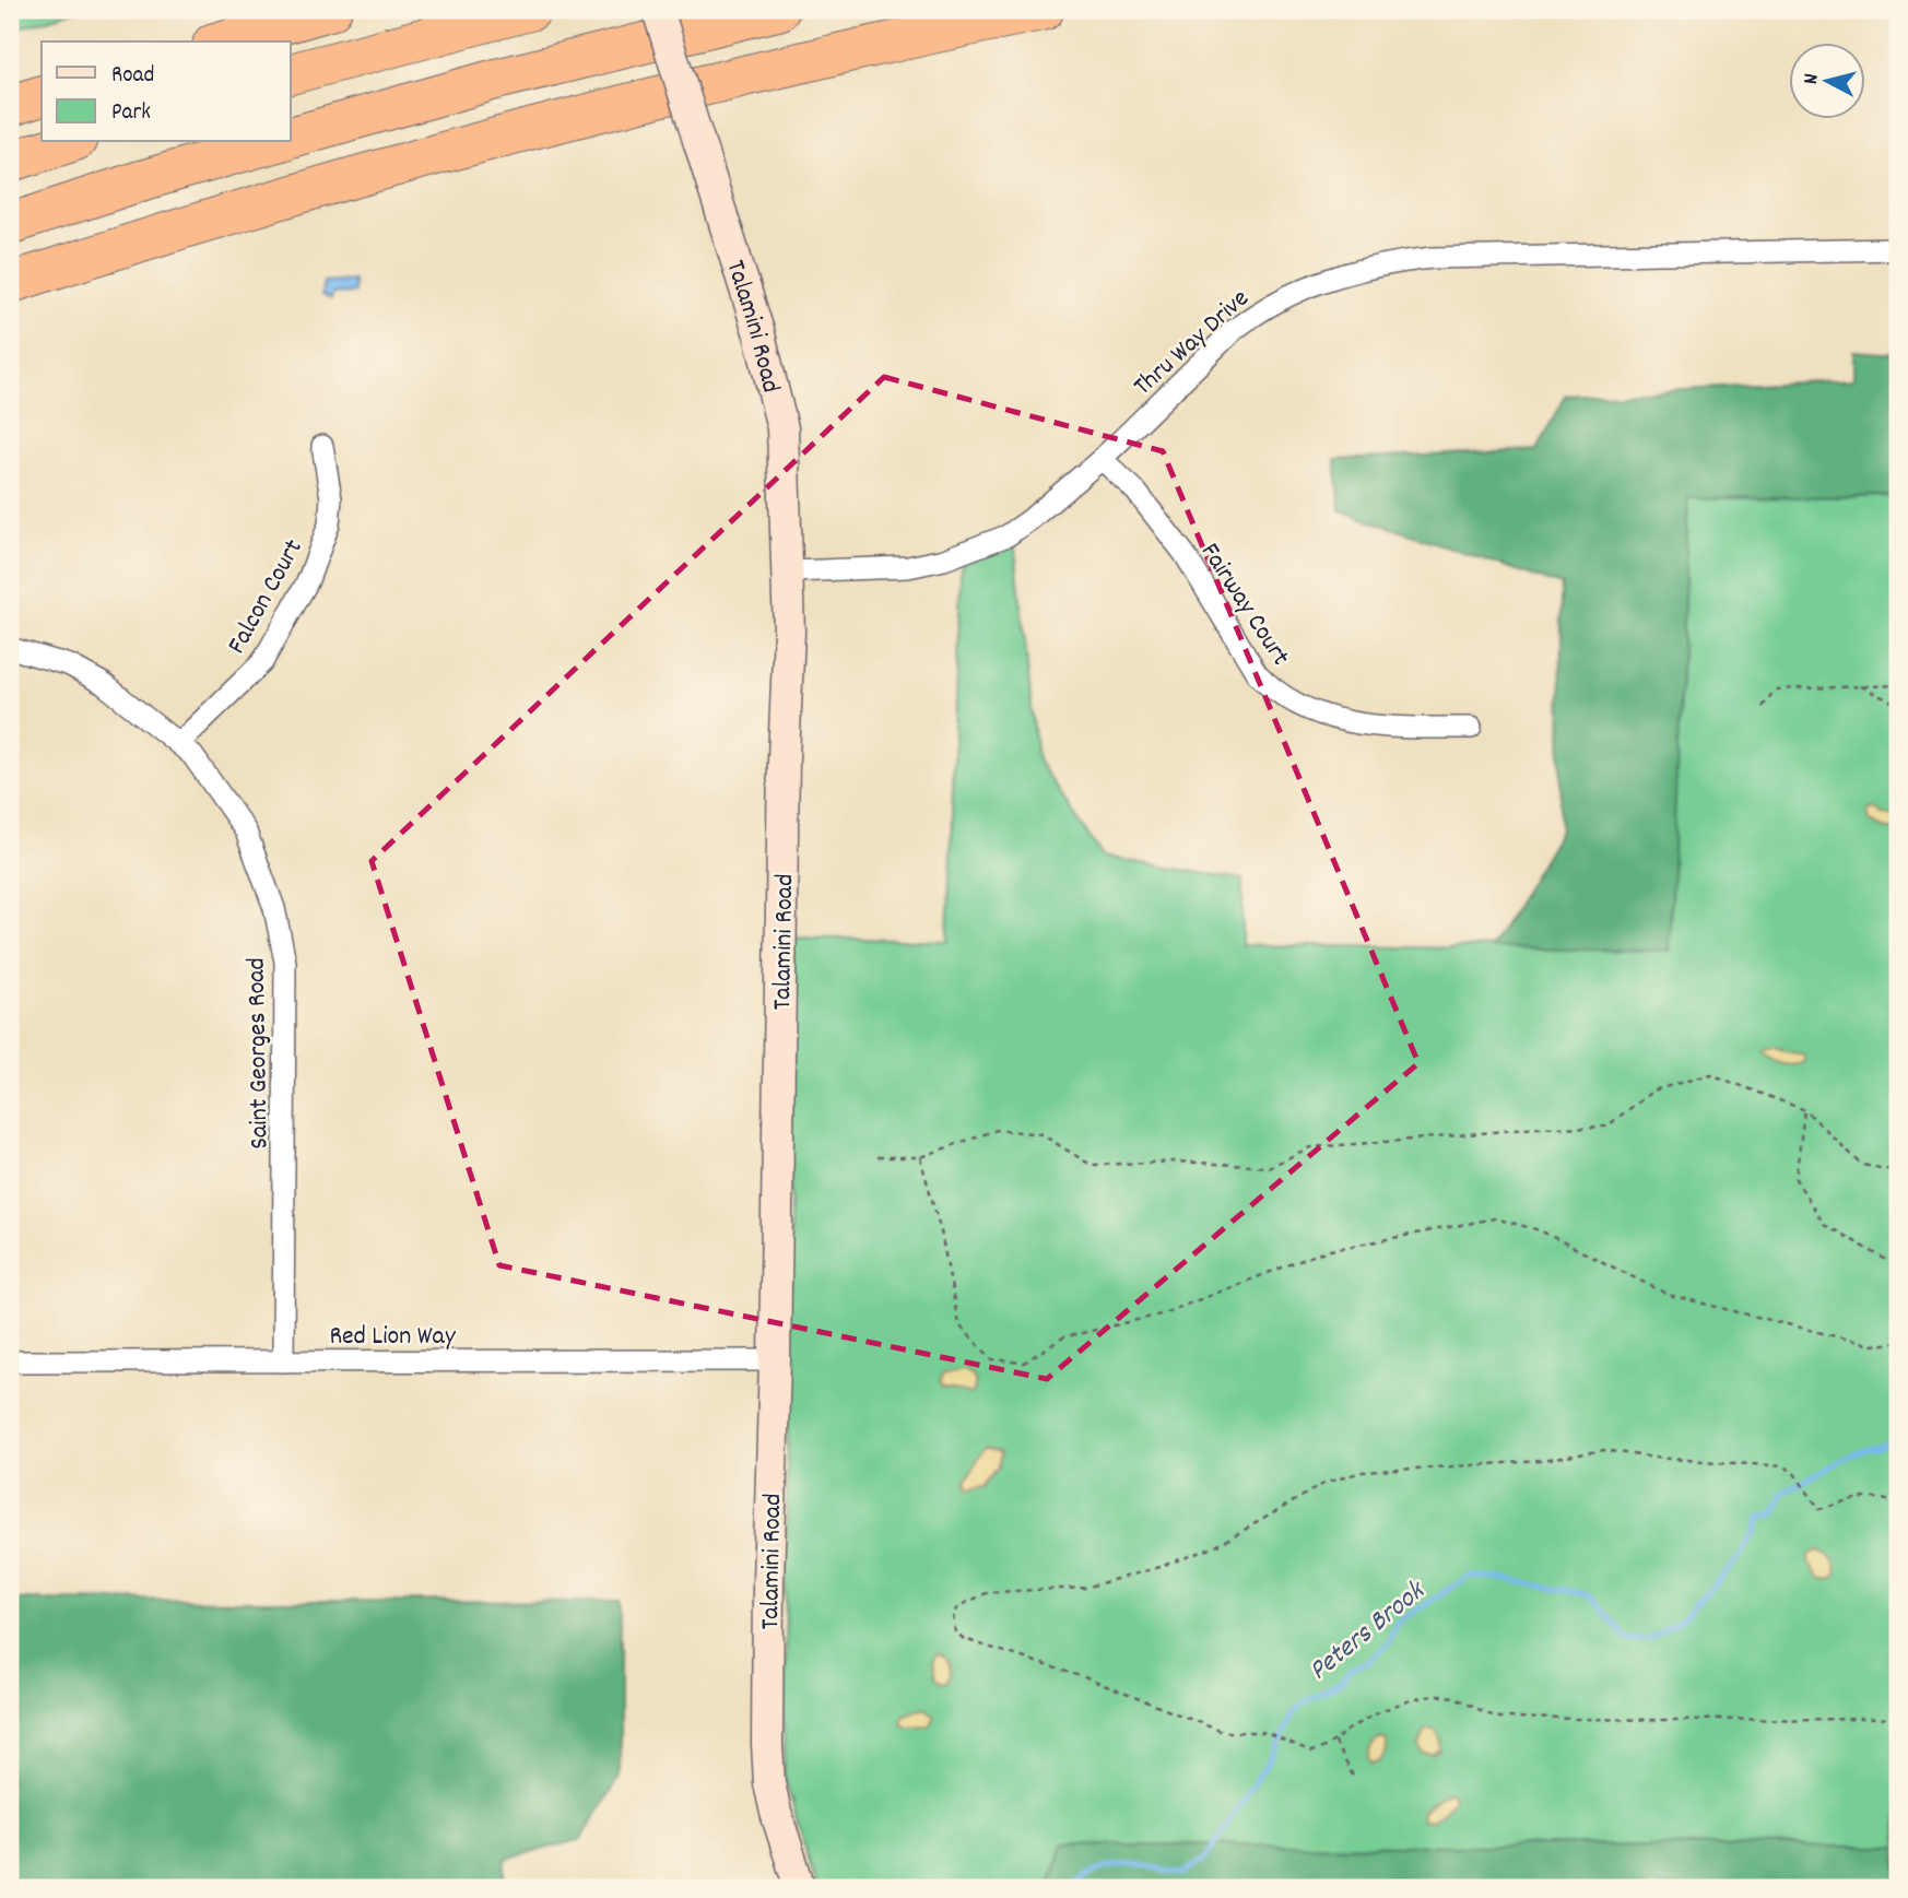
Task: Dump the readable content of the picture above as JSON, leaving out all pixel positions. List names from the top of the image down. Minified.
{"streets":{"street":["Talamini Road","Thru Way Drive","Falcon Court","Fairway Court","Saint Georges Road","Red Lion Way"]},"crossings":[["Talamini Road","Thru Way Drive"],["Talamini Road","Red Lion Way"],["Thru Way Drive","Fairway Court"],["Falcon Court","Saint Georges Road"],["Saint Georges Road","Red Lion Way"]],"water":["Peters Brook"],"legend":["Road","Park"],"north":"left"}
